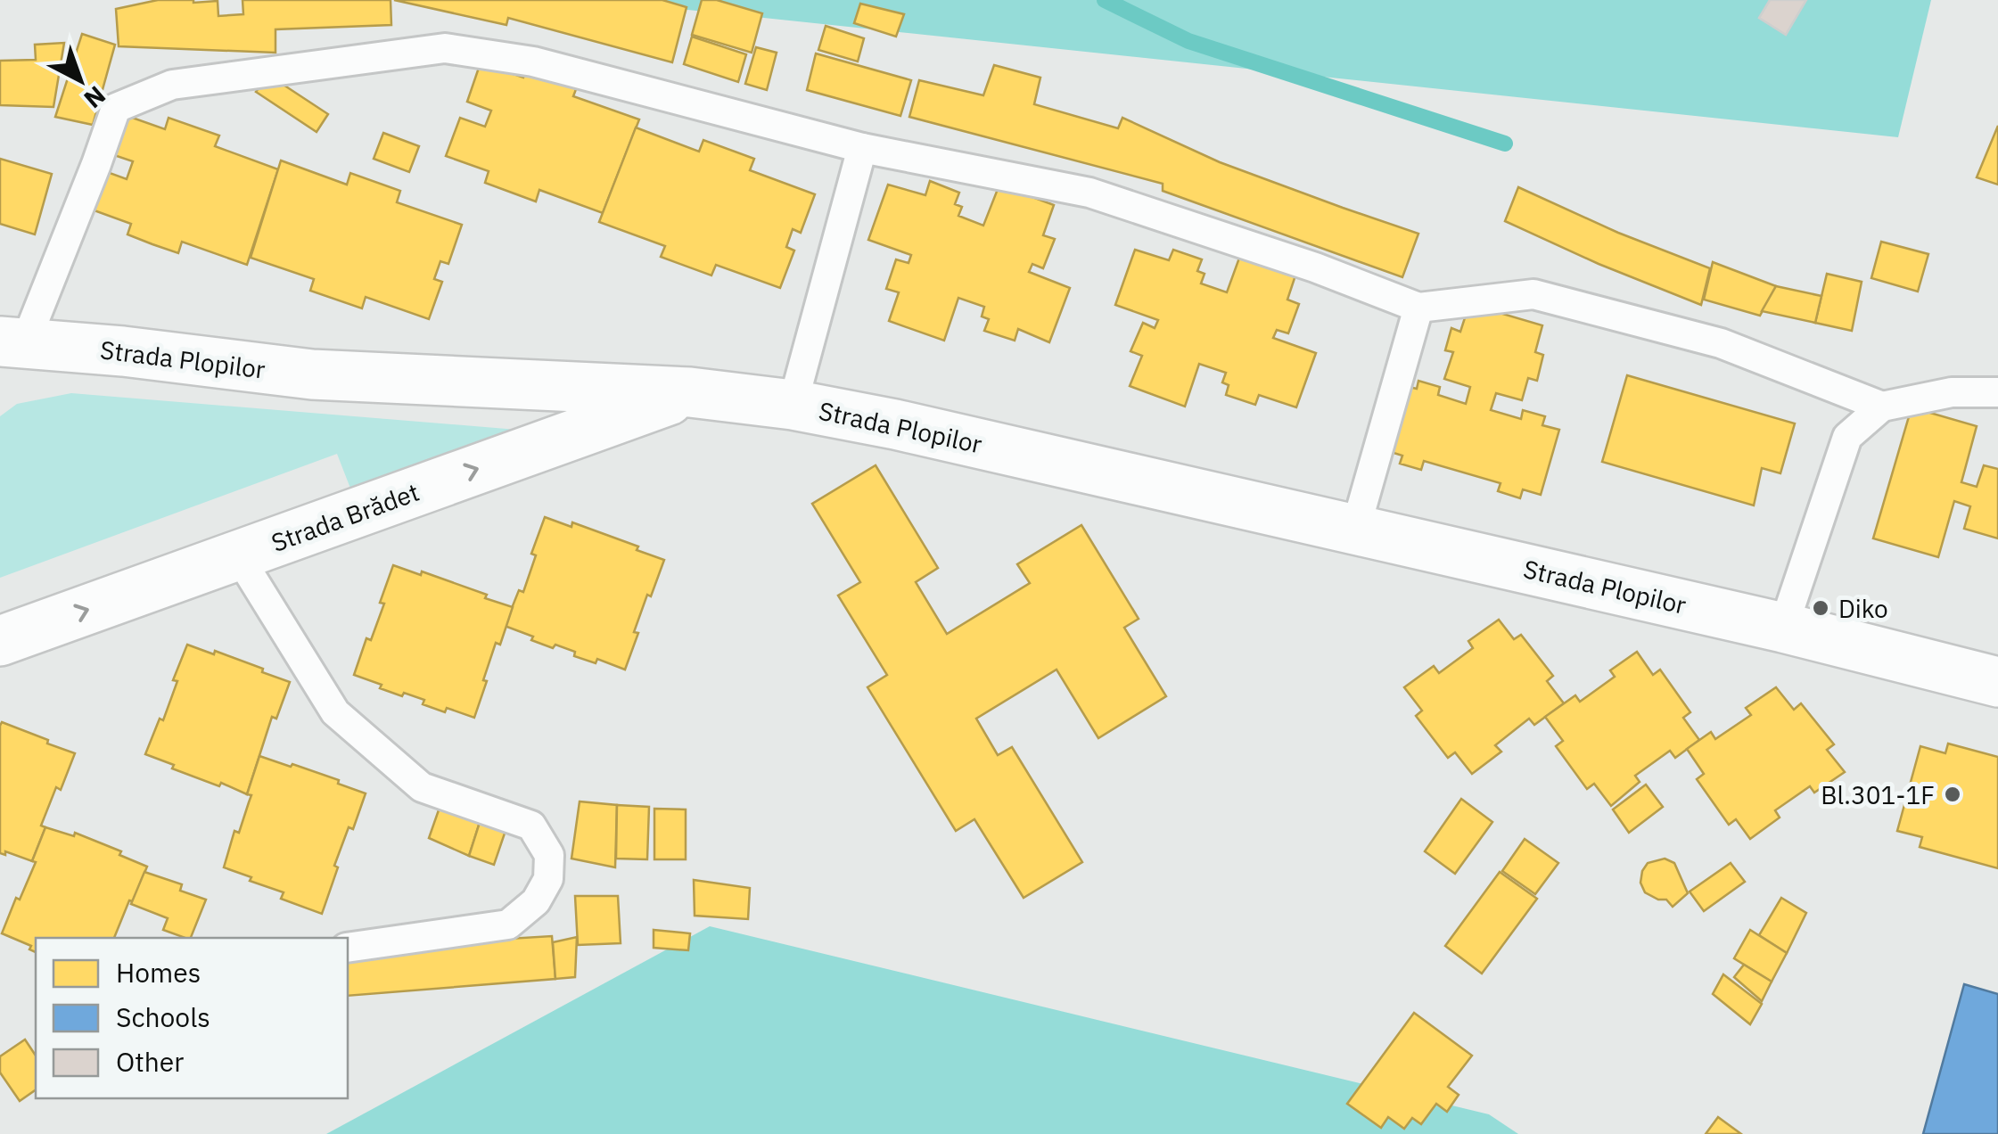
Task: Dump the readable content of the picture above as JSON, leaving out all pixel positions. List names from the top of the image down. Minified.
{"streets":{"street":["Strada Plopilor","Strada Brădet"]},"crossings":[["Strada Plopilor","Strada Brădet"]],"one_way":["Strada Brădet"],"places":["Diko","Bl.301-1F"],"legend":["Homes","Schools","Other"],"north":"bottom right"}
